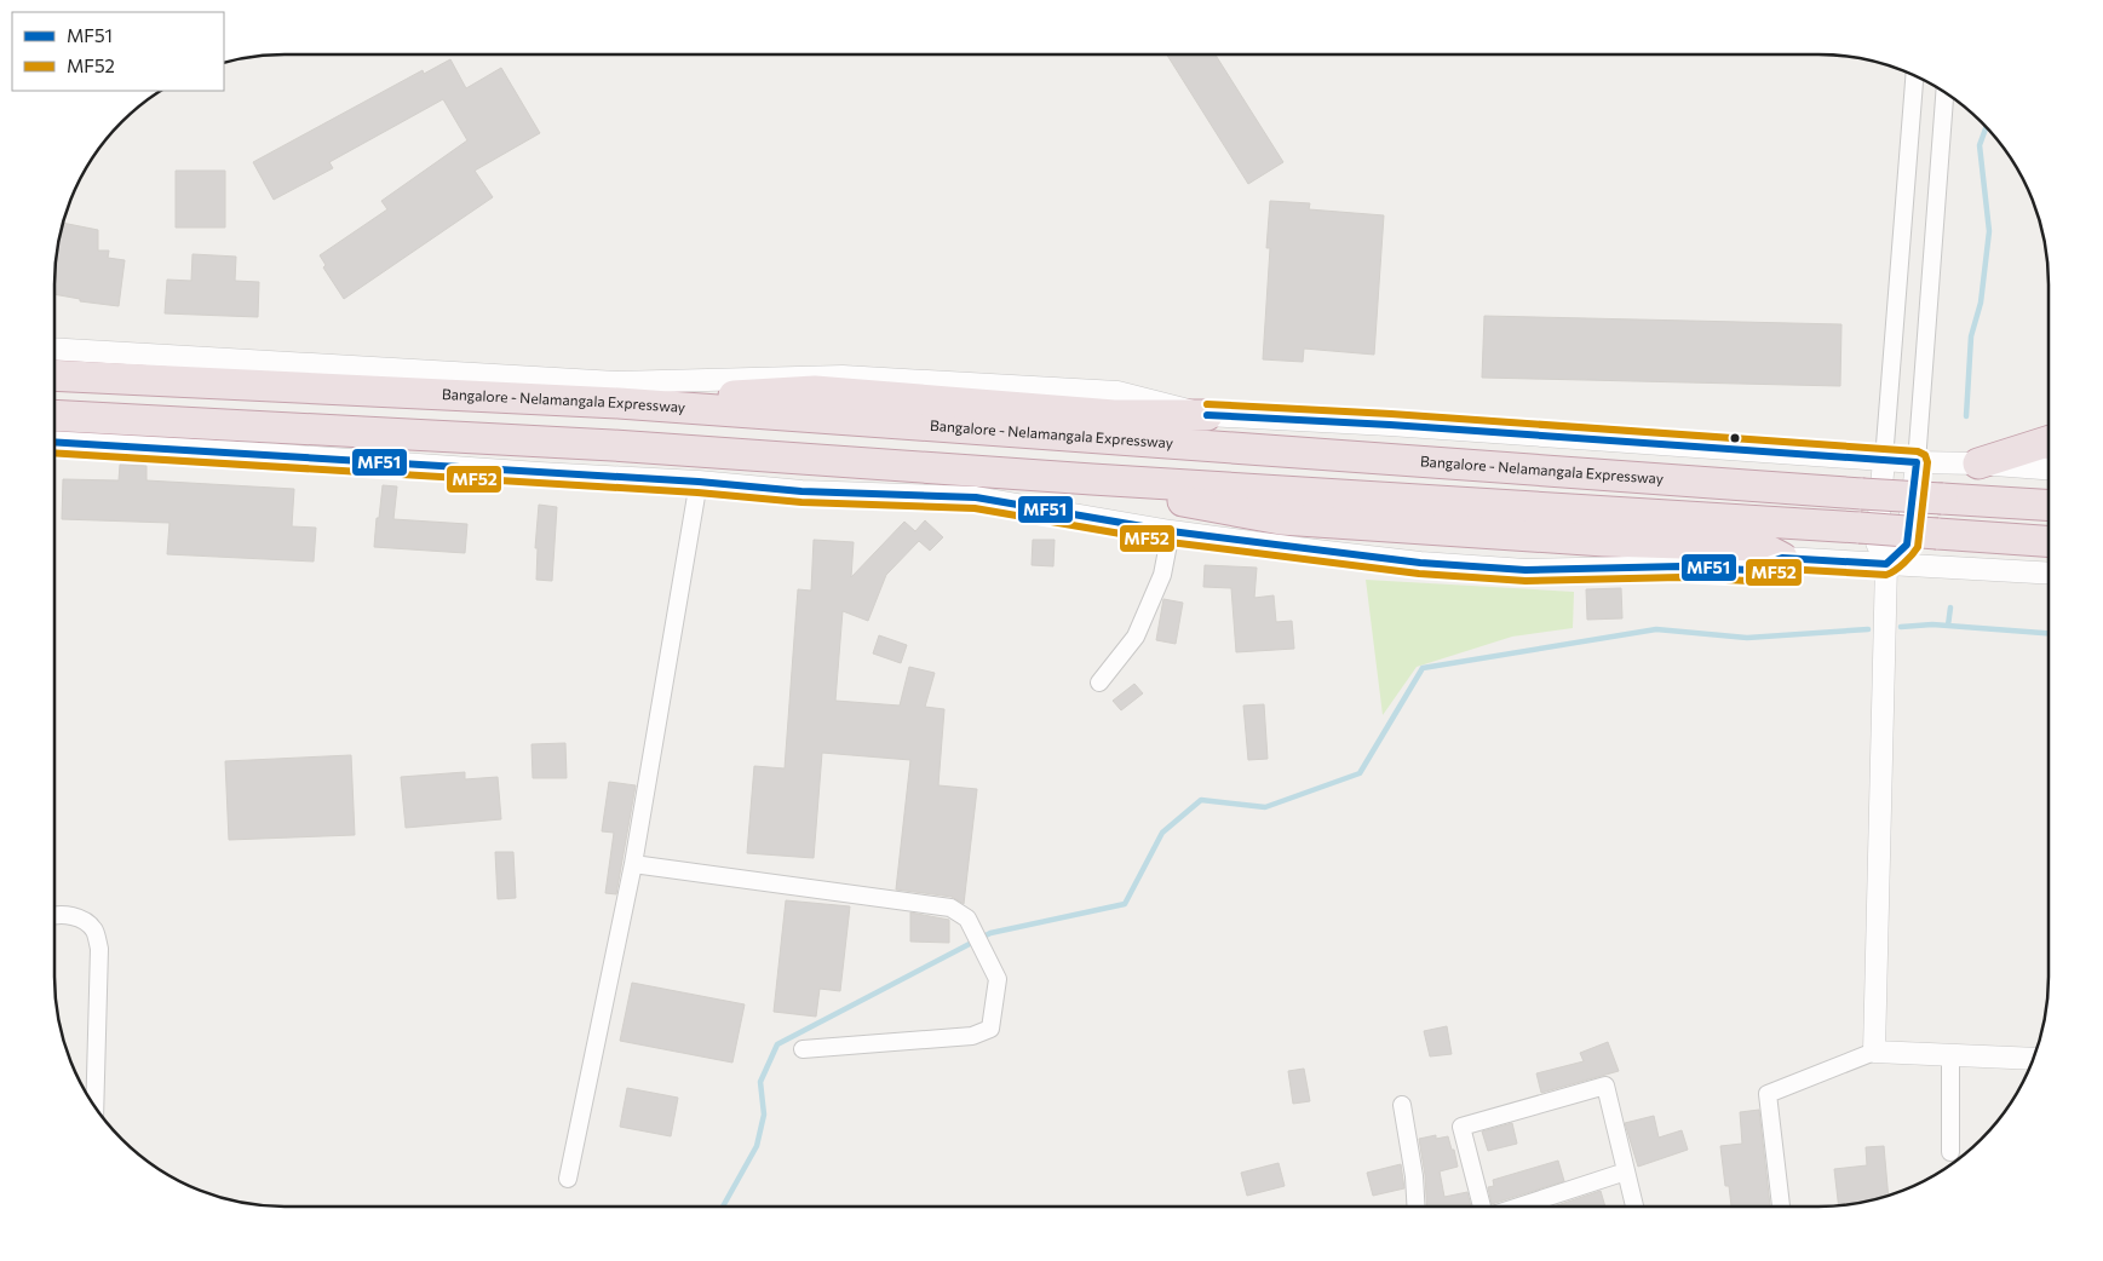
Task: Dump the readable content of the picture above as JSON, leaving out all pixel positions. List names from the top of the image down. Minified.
{"streets":{"highway":["Bangalore - Nelamangala Expressway"]},"lines":["transit line MF52","transit line MF51"],"legend":["MF51","MF52"]}
